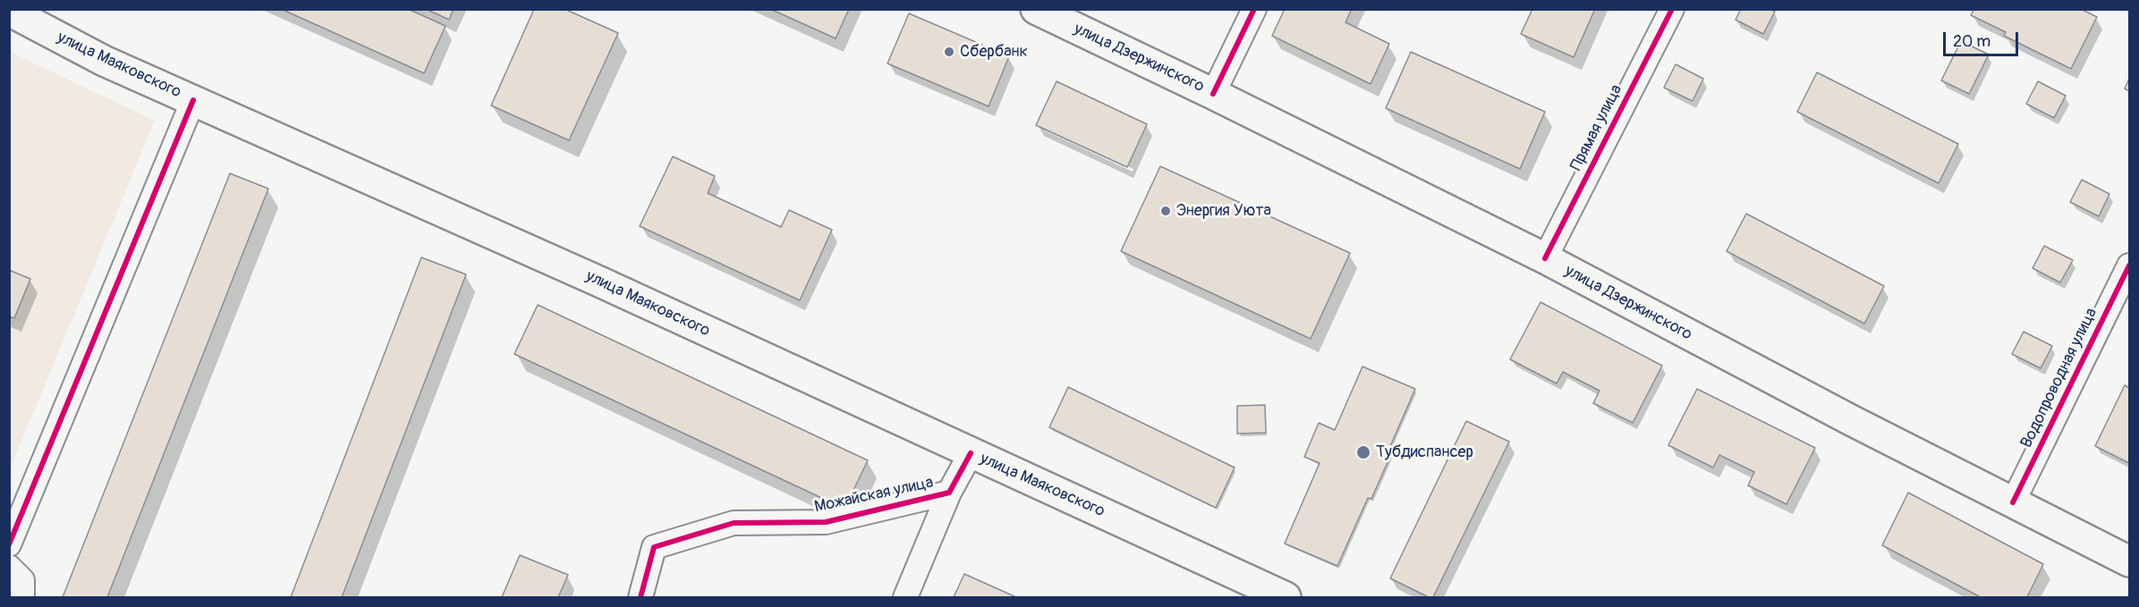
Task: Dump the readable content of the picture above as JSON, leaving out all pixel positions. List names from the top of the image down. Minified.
{"streets":{"main road":["улица Дзержинского","улица Маяковского"],"street":["Прямая улица","Водопроводная улица","Можайская улица"]},"crossings":[["улица Дзержинского","Прямая улица"],["улица Дзержинского","Водопроводная улица"],["улица Маяковского","Можайская улица"]],"places":["Сбербанк","Энергия Уюта","Тубдиспансер"],"scale_bar":"20 m"}
